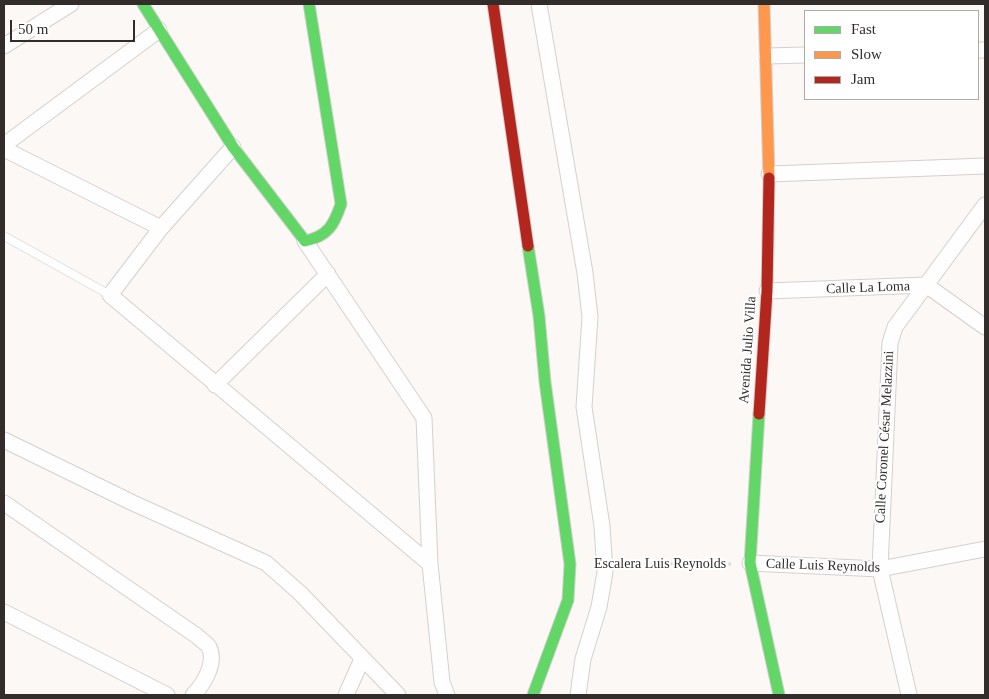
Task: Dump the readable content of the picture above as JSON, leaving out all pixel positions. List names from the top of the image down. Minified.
{"streets":{"street":["Calle La Loma","Avenida Julio Villa","Calle Coronel César Melazzini","Calle Luis Reynolds"],"path":["Escalera Luis Reynolds"]},"crossings":[["Calle La Loma","Avenida Julio Villa"],["Calle La Loma","Calle Coronel César Melazzini"],["Avenida Julio Villa","Escalera Luis Reynolds"],["Avenida Julio Villa","Calle Luis Reynolds"],["Calle Coronel César Melazzini","Calle Luis Reynolds"],["Escalera Luis Reynolds","Calle Luis Reynolds"]],"legend":["Fast","Slow","Jam"],"scale_bar":"50 m"}
